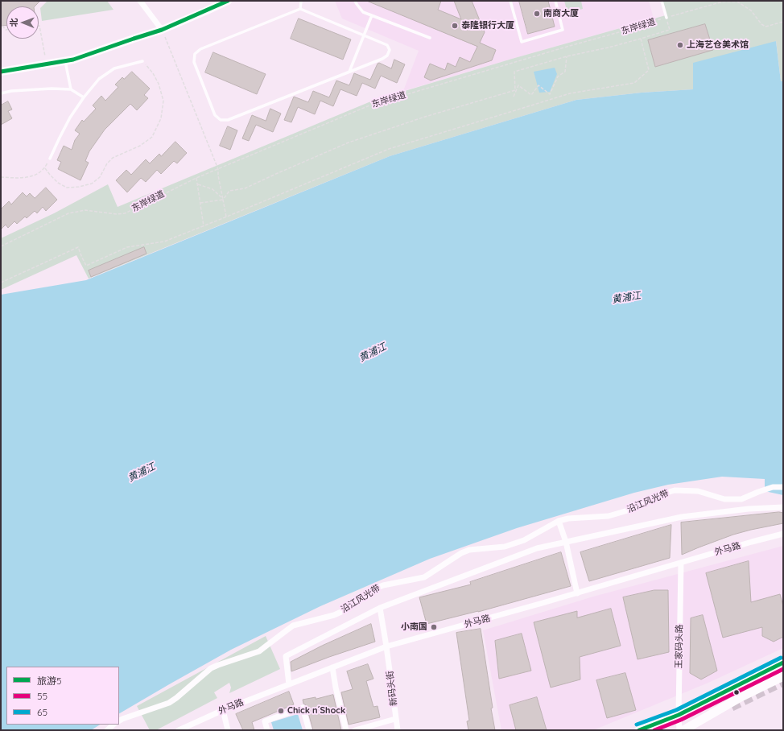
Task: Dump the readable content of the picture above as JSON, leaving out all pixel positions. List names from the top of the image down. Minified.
{"streets":{"street":["沿江风光带","外马路","王家码头路","新码头街"],"path":["东岸绿道"]},"crossings":[["外马路","王家码头路"],["外马路","新码头街"]],"water":["黄浦江"],"places":["南商大厦","泰隆银行大厦","上海艺仓美术馆","小南国","Chick n´Shock"],"lines":["transit line 旅游5","transit line 65","transit line 55"],"legend":["旅游5","55","65"],"north":"left"}
